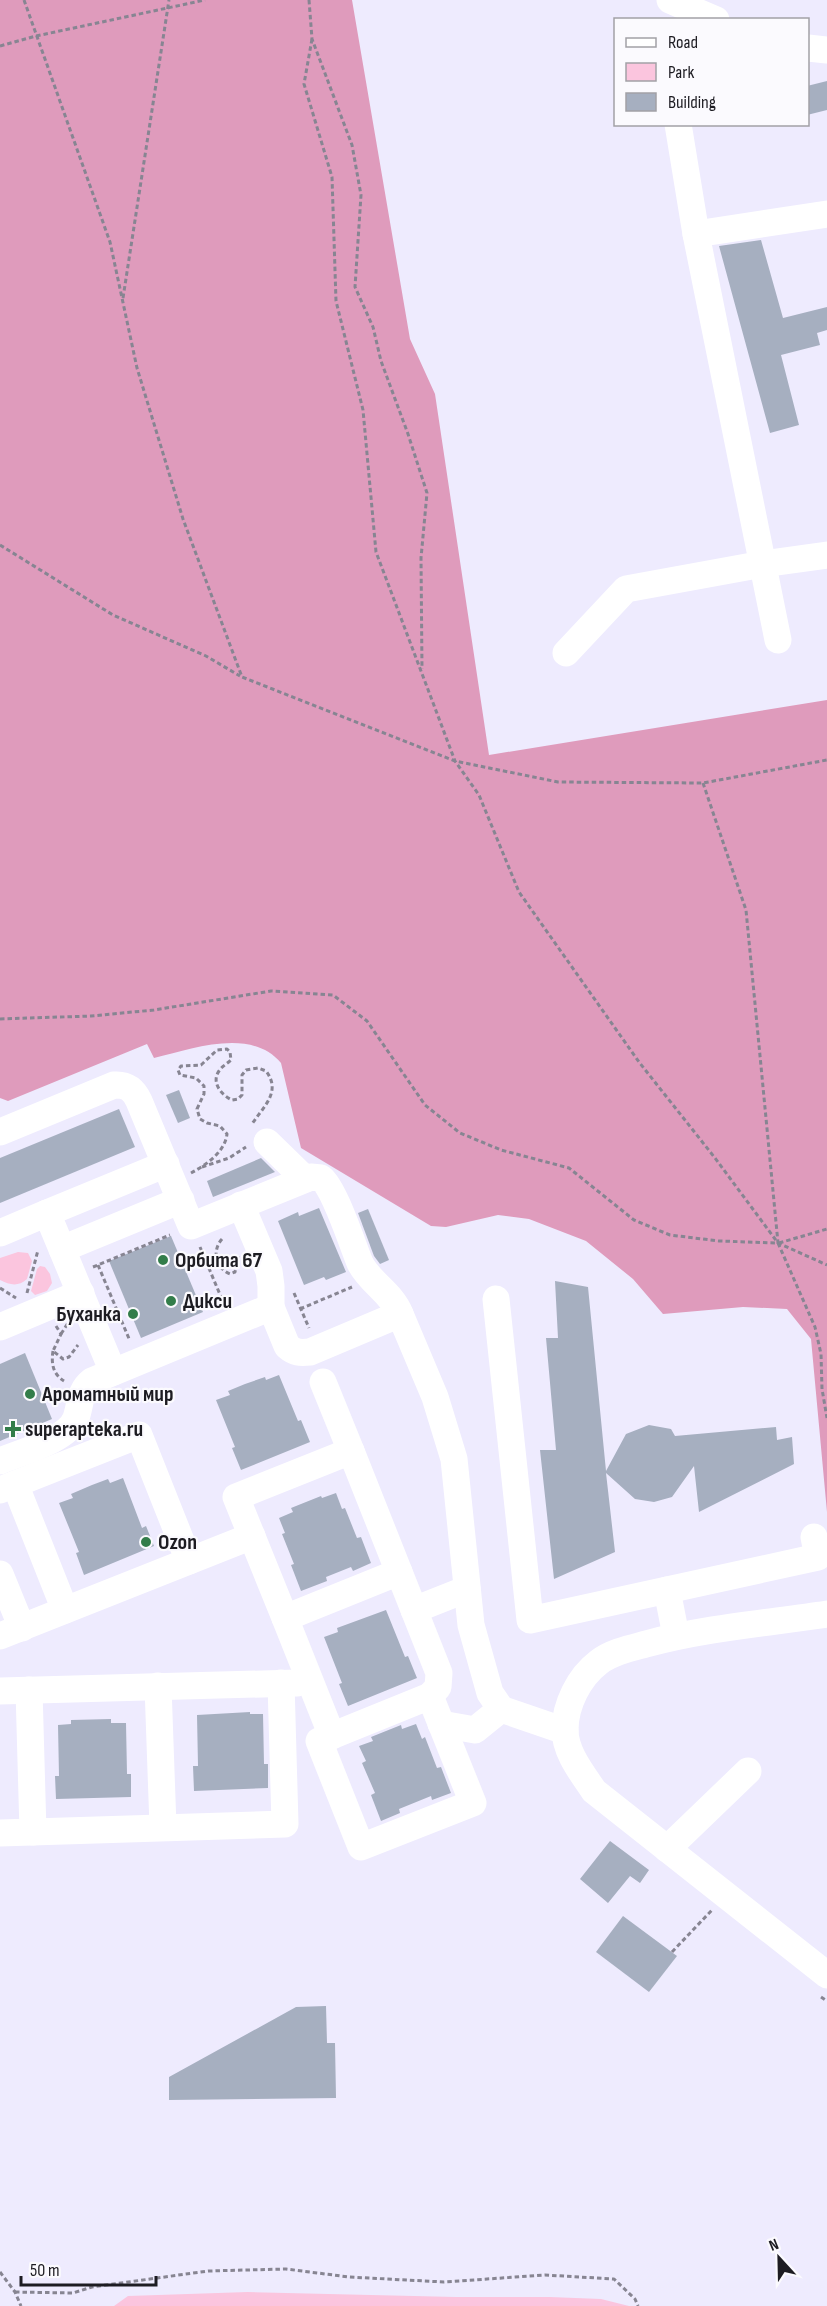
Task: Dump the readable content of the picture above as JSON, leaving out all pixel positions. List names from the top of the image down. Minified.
{"places":{"other":["Орбита 67","Дикси","Буханка","Ароматный мир","Ozon"],"health":["superapteka.ru"]},"legend":["Road","Park","Building"],"scale_bar":"50 m","north":"top"}
